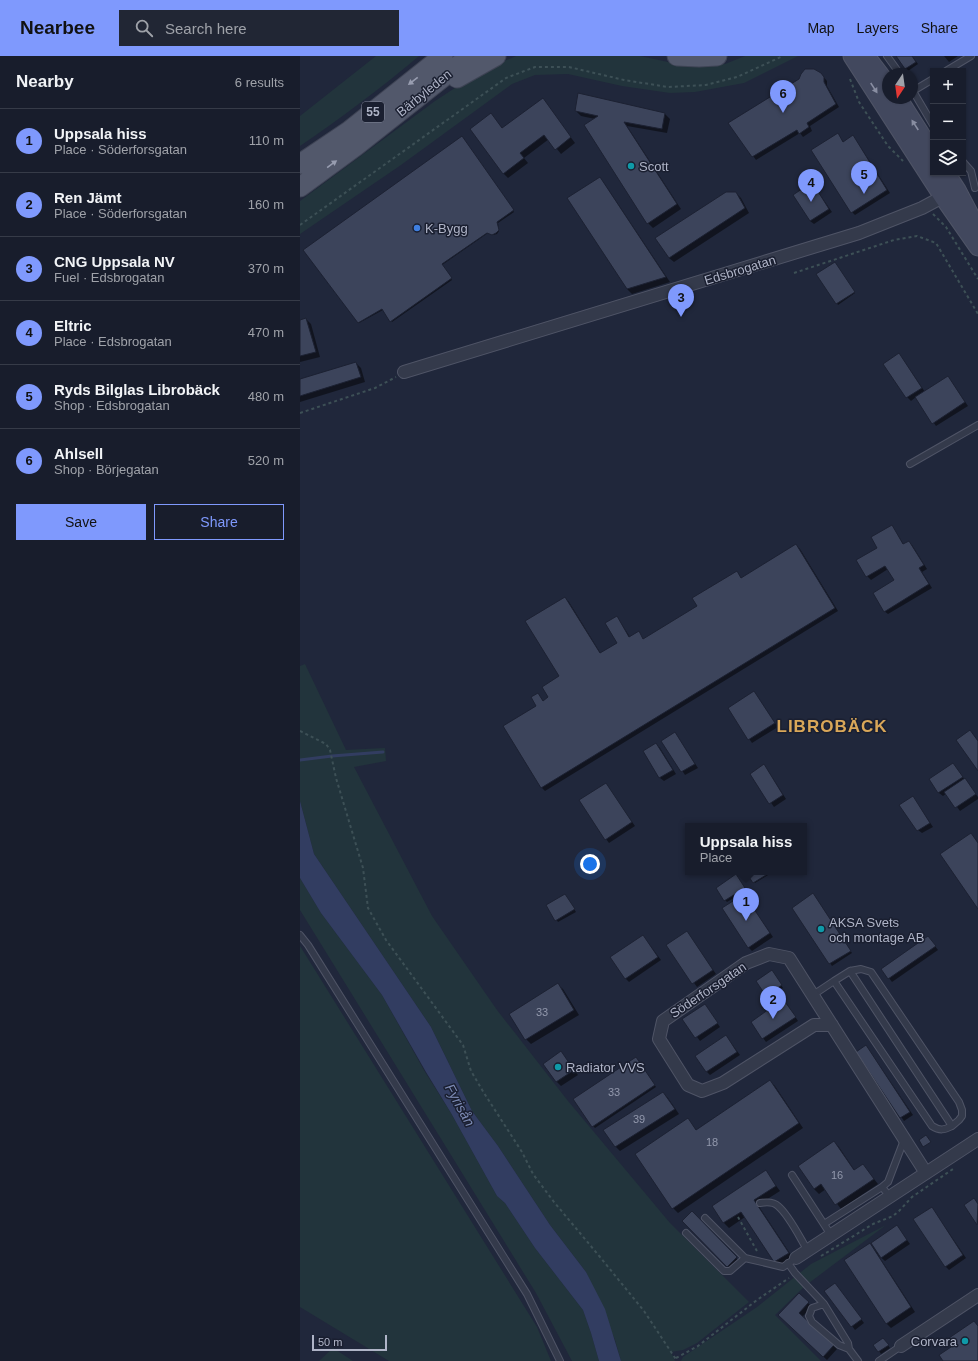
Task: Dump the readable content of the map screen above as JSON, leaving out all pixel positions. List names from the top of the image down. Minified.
{"streets":{"main road":["Bärbyleden","55"],"street":["Edsbrogatan","Söderforsgatan"]},"districts":["LIBROBÄCK"],"water":["Fyrisån"],"places":["Scott","K-Bygg","AKSA Svets och montage AB","Radiator VVS","Corvara"],"house_numbers":["33","33","39","18","16"],"scale_bar":"50 m","north":"bottom","page":{"header":"Nearbee","search":"Search here","nav":["Map","Layers","Share"],"heading":["Nearby","6 results"],"map_buttons":["+","−"],"pins":["6","5","4","3","1","2"],"list":[{"mark":"1","name":"Uppsala hiss","note":"Place · Söderforsgatan","value":"110 m"},{"mark":"2","name":"Ren Jämt","note":"Place · Söderforsgatan","value":"160 m"},{"mark":"3","name":"CNG Uppsala NV","note":"Fuel · Edsbrogatan","value":"370 m"},{"mark":"4","name":"Eltric","note":"Place · Edsbrogatan","value":"470 m"},{"mark":"5","name":"Ryds Bilglas Librobäck","note":"Shop · Edsbrogatan","value":"480 m"},{"mark":"6","name":"Ahlsell","note":"Shop · Börjegatan","value":"520 m"}],"buttons":["Save","Share"],"popup":["Uppsala hiss","Place"],"scale":"50 m"}}
